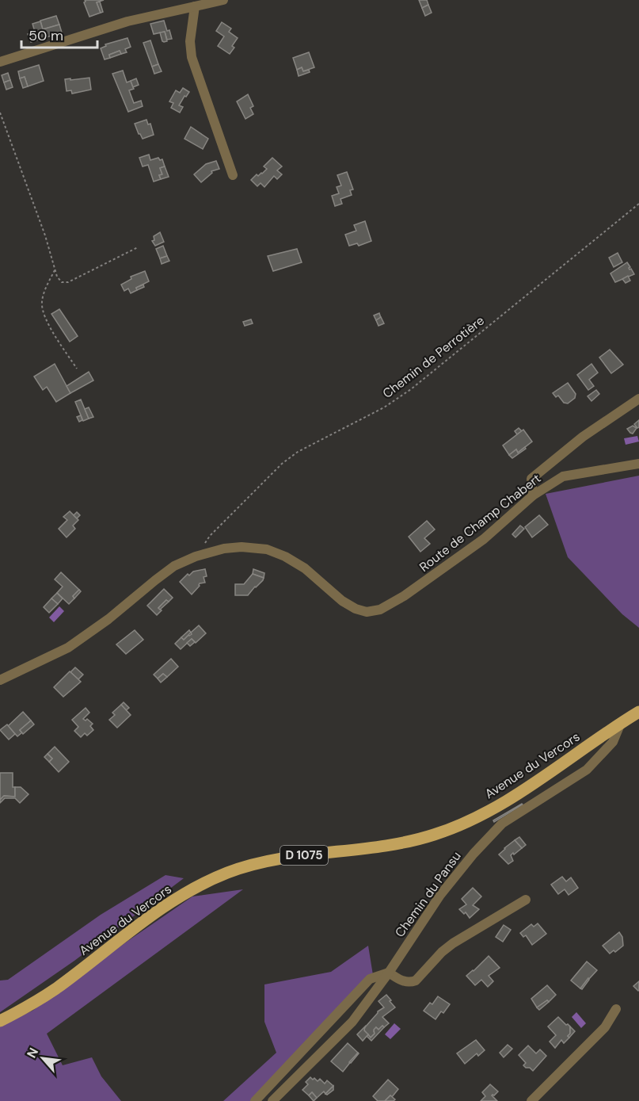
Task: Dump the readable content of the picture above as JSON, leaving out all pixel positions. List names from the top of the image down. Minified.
{"streets":{"main road":["Avenue du Vercors","D 1075"],"street":["Route de Champ Chabert","Chemin du Pansu"],"path":["Chemin de Perrotière"]},"crossings":[["Chemin de Perrotière","Route de Champ Chabert"],["Avenue du Vercors","Chemin du Pansu"]],"scale_bar":"50 m","north":"top left"}
